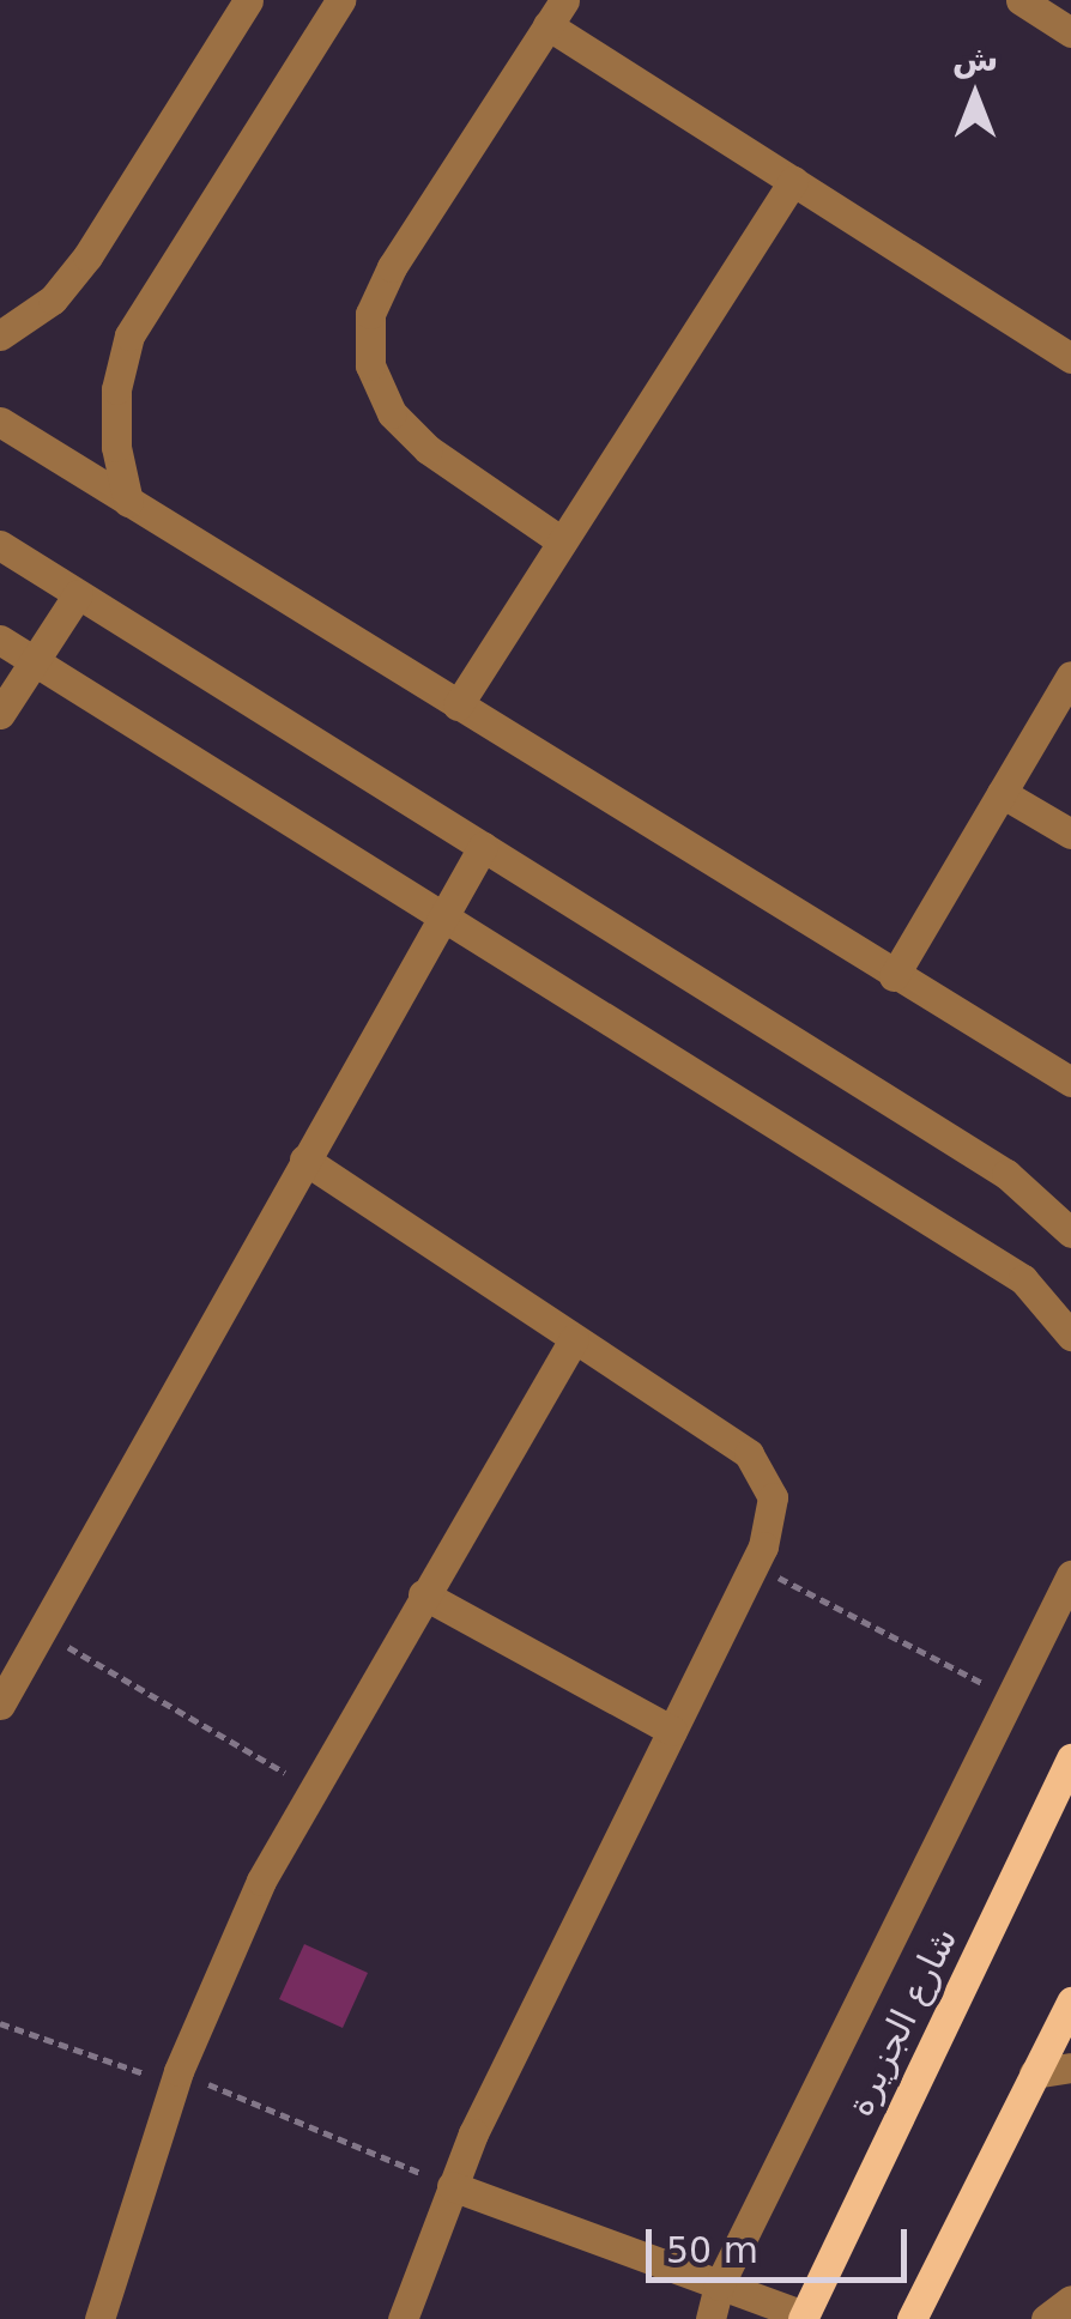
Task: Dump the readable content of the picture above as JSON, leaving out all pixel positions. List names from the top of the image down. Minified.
{"streets":{"main road":["شارع الجزيرة"]},"scale_bar":"50 m","north":"top"}
